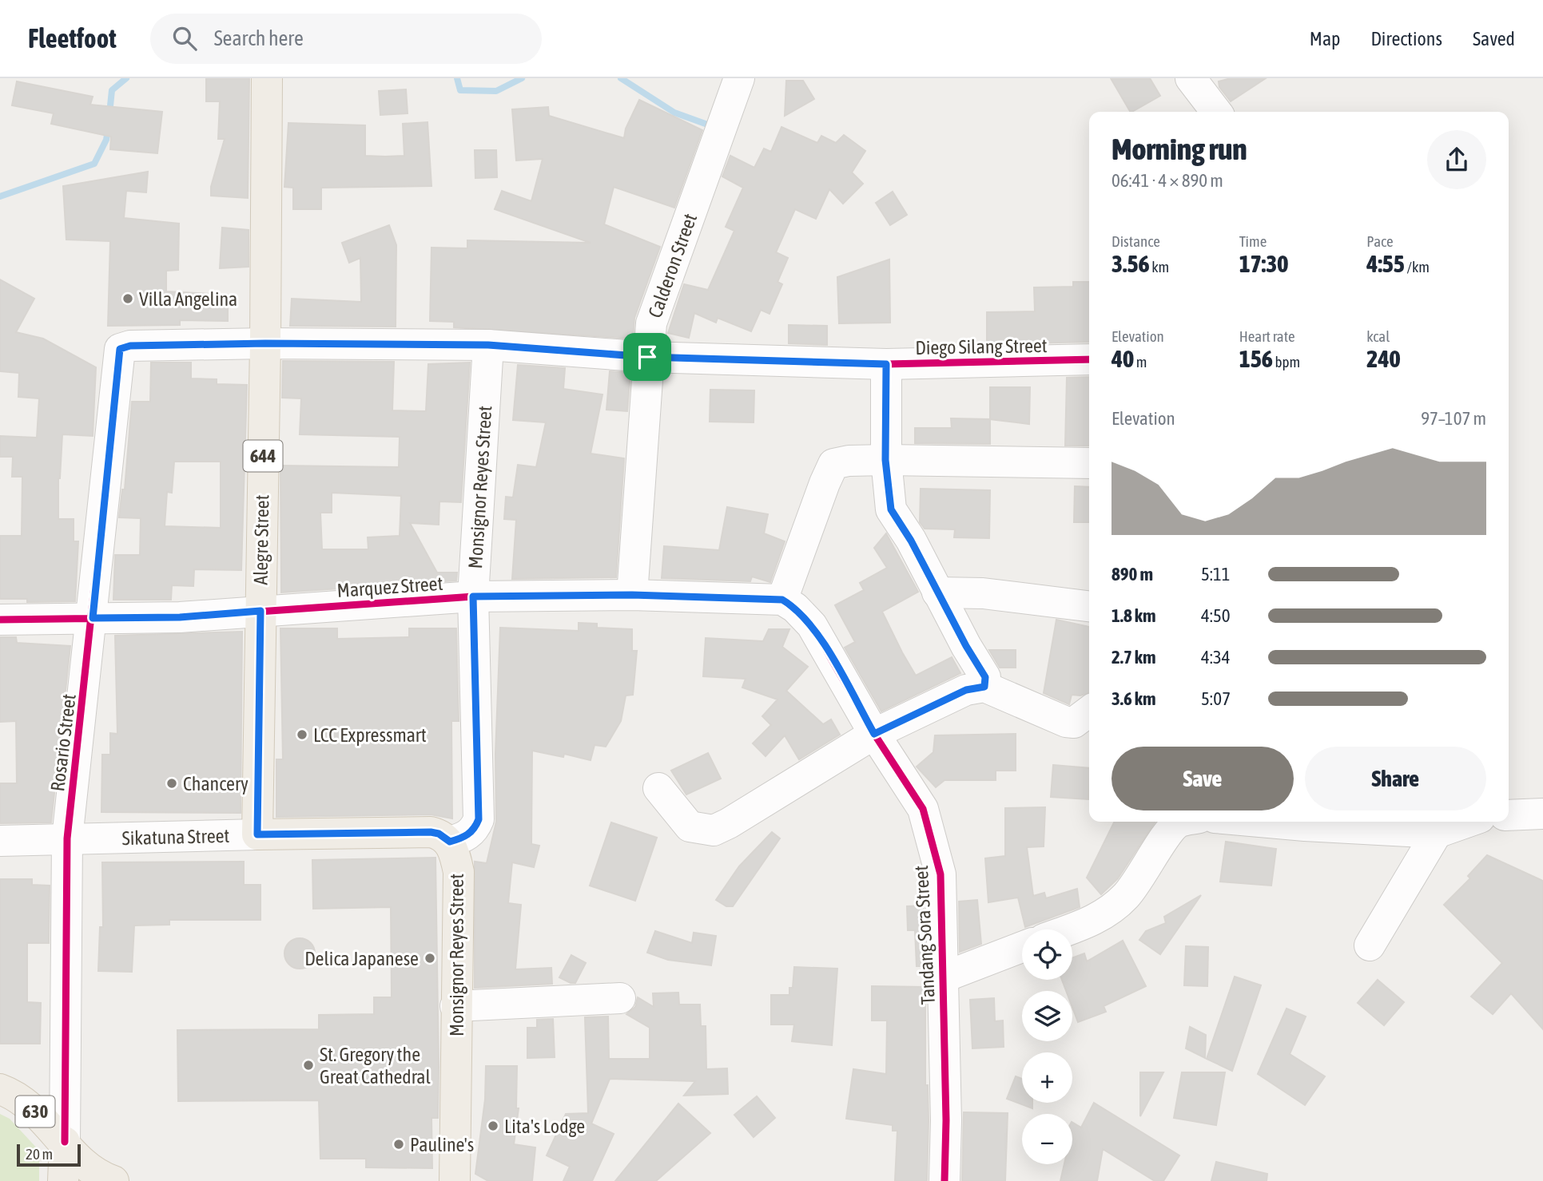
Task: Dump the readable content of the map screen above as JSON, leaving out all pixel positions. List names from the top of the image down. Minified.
{"streets":{"main road":["644","Monsignor Reyes Street","Alegre Street","Rosario Street","Sikatuna Street","630"],"street":["Calderon Street","Diego Silang Street","Marquez Street","Tandang Sora Street"]},"crossings":[["Calderon Street","Diego Silang Street"],["Calderon Street","Marquez Street"],["Diego Silang Street","Monsignor Reyes Street"],["Diego Silang Street","Alegre Street"],["Diego Silang Street","Rosario Street"],["Monsignor Reyes Street","Marquez Street"],["Monsignor Reyes Street","Sikatuna Street"],["Alegre Street","Marquez Street"],["Alegre Street","Sikatuna Street"],["Marquez Street","Rosario Street"],["Marquez Street","Tandang Sora Street"],["Rosario Street","Sikatuna Street"],["Rosario Street","630"]],"places":["Villa Angelina","LCC Expressmart","Chancery","Delica Japanese","St. Gregory the Great Cathedral","Lita's Lodge","Pauline's"],"scale_bar":"20 m","page":{"header":"Fleetfoot","search":"Search here","nav":["Map","Directions","Saved"],"heading":["Morning run","06:41 · 4 × 890 m"],"stats":[["Distance","3.56 km"],["Time","17:30"],["Pace","4:55 /km"],["Elevation","40 m"],["Heart rate","156 bpm"],["kcal","240"]],"chart":["Elevation","97–107 m"],"list":[{"name":"890 m","note":"5:11"},{"name":"1.8 km","note":"4:50"},{"name":"2.7 km","note":"4:34"},{"name":"3.6 km","note":"5:07"}],"buttons":["Save","Share"],"map_buttons":["+","−"],"scale":"20 m"}}
